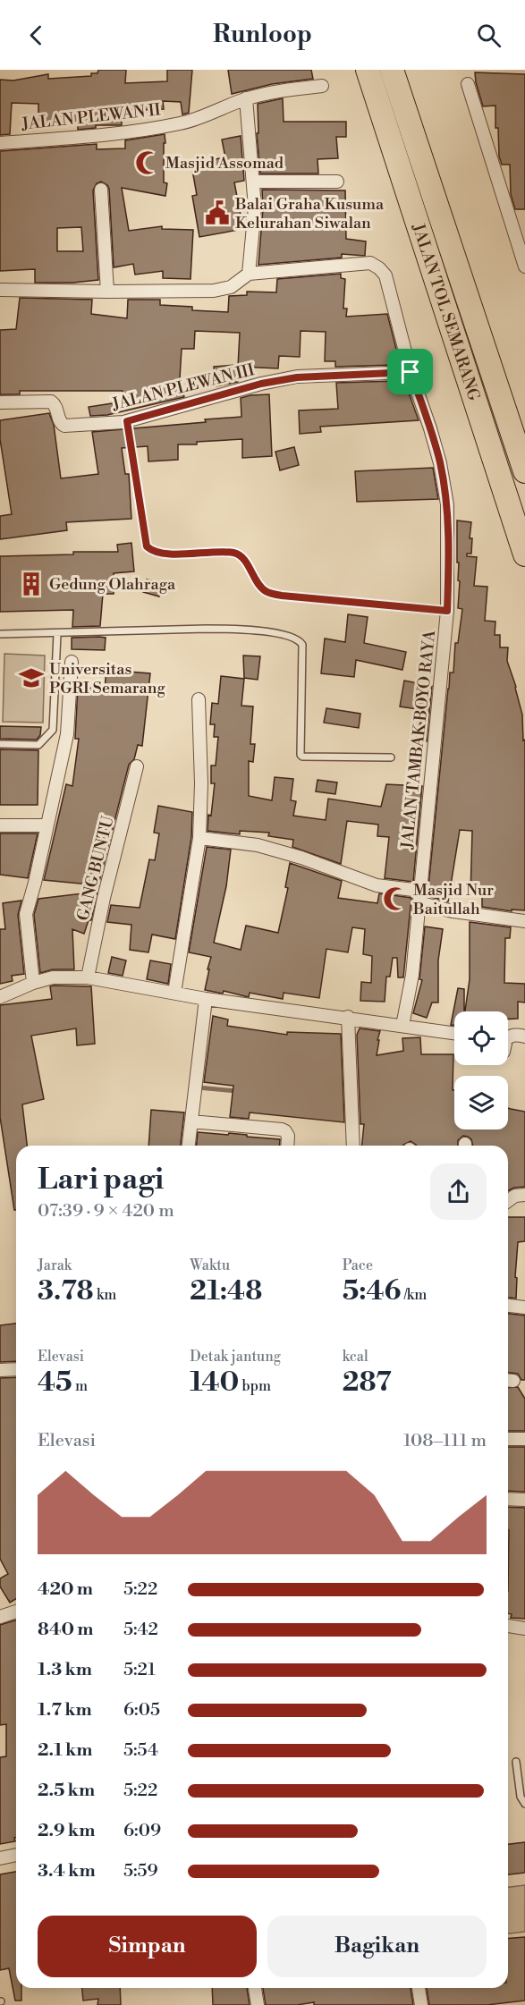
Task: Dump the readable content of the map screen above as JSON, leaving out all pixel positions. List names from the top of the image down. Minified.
{"streets":{"highway":["JALAN TOL SEMARANG"],"street":["JALAN PLEWAN II","JALAN PLEWAN III","JALAN TAMBAK BOYO RAYA","GANG BUNTU"]},"crossings":[["JALAN PLEWAN III","JALAN TAMBAK BOYO RAYA"]],"places":{"mosque":["Masjid Assomad","Masjid Nur Baitullah"],"public building":["Balai Graha Kusuma Kelurahan Siwalan"],"building":["Gedung Olahraga"],"school or university":["Universitas PGRI Semarang"]},"page":{"header":"Runloop","heading":["Lari pagi","07:39 · 9 × 420 m"],"stats":[["Jarak","3.78 km"],["Waktu","21:48"],["Pace","5:46 /km"],["Elevasi","45 m"],["Detak jantung","140 bpm"],["kcal","287"]],"chart":["Elevasi","108–111 m"],"list":[{"name":"420 m","note":"5:22"},{"name":"840 m","note":"5:42"},{"name":"1.3 km","note":"5:21"},{"name":"1.7 km","note":"6:05"},{"name":"2.1 km","note":"5:54"},{"name":"2.5 km","note":"5:22"},{"name":"2.9 km","note":"6:09"},{"name":"3.4 km","note":"5:59"}],"buttons":["Simpan","Bagikan"]}}
